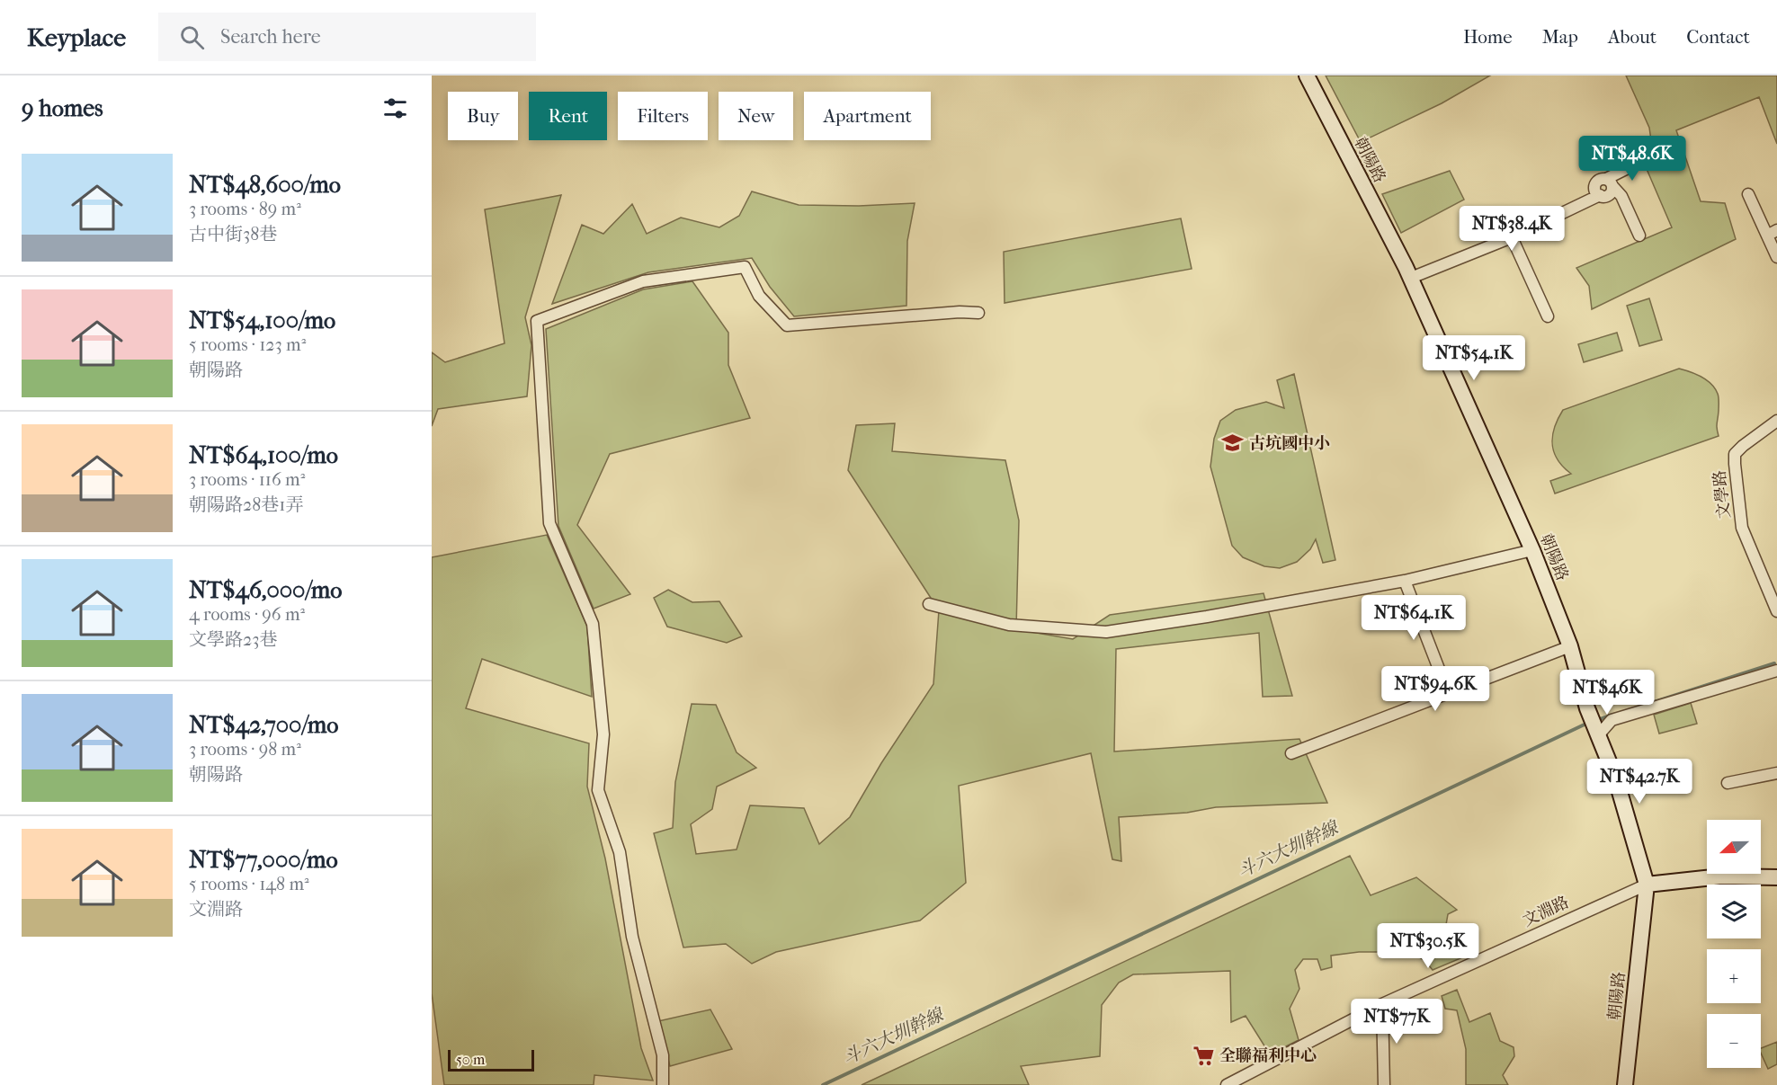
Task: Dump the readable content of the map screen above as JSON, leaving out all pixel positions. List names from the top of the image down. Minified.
{"streets":{"main road":["朝陽路","文淵路"],"street":["文學路"]},"crossings":[["朝陽路","文淵路"]],"water":["斗六大圳幹線"],"places":{"school or university":["古坑國中小"],"supermarket":["全聯福利中心"]},"scale_bar":"50 m","north":"left","page":{"header":"Keyplace","search":"Search here","nav":["Home","Map","About","Contact"],"heading":"9 homes","chip":["Buy","Rent","Filters","New","Apartment"],"price":["NT$48.6K","NT$38.4K","NT$54.1K","NT$64.1K","NT$94.6K","NT$46K","NT$42.7K","NT$30.5K","NT$77K"],"list":[{"name":"NT$48,600/mo","note":"3 rooms · 89 m² · 古中街38巷"},{"name":"NT$54,100/mo","note":"5 rooms · 123 m² · 朝陽路"},{"name":"NT$64,100/mo","note":"3 rooms · 116 m² · 朝陽路28巷1弄"},{"name":"NT$46,000/mo","note":"4 rooms · 96 m² · 文學路23巷"},{"name":"NT$42,700/mo","note":"3 rooms · 98 m² · 朝陽路"},{"name":"NT$77,000/mo","note":"5 rooms · 148 m² · 文淵路"}],"map_buttons":["+","−"],"scale":"50 m"}}
